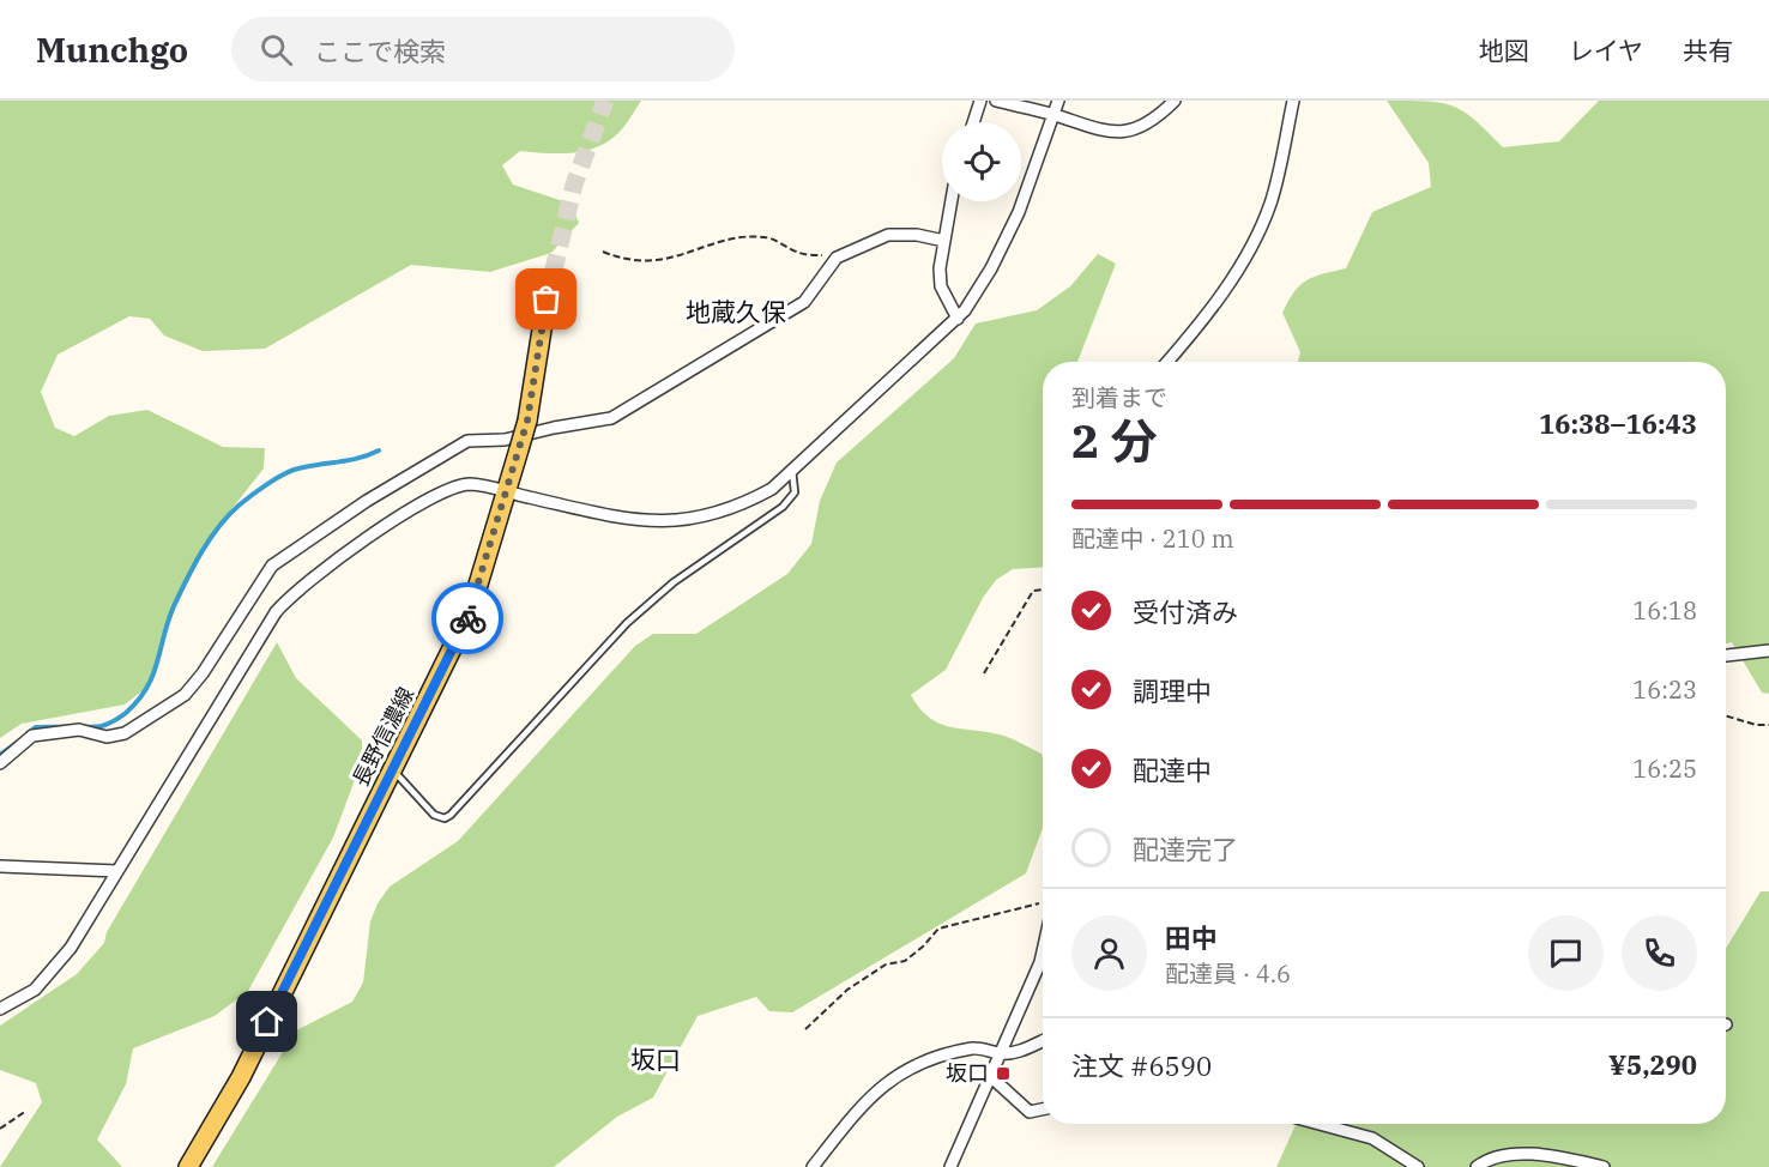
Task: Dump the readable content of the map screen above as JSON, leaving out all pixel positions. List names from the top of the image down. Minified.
{"streets":{"main road":["長野信濃線"]},"districts":["地蔵久保","坂口"],"places":{"transit":["坂口"]},"page":{"header":"Munchgo","search":"ここで検索","nav":["地図","レイヤ","共有"],"heading":["2 分","到着まで","16:38–16:43"],"panel":["田中","配達員 · 4.6","注文 #6590","¥5,290"],"bar":"配達中 · 210 m","list":[["受付済み","16:18"],["調理中","16:23"],["配達中","16:25"],"配達完了"]}}
